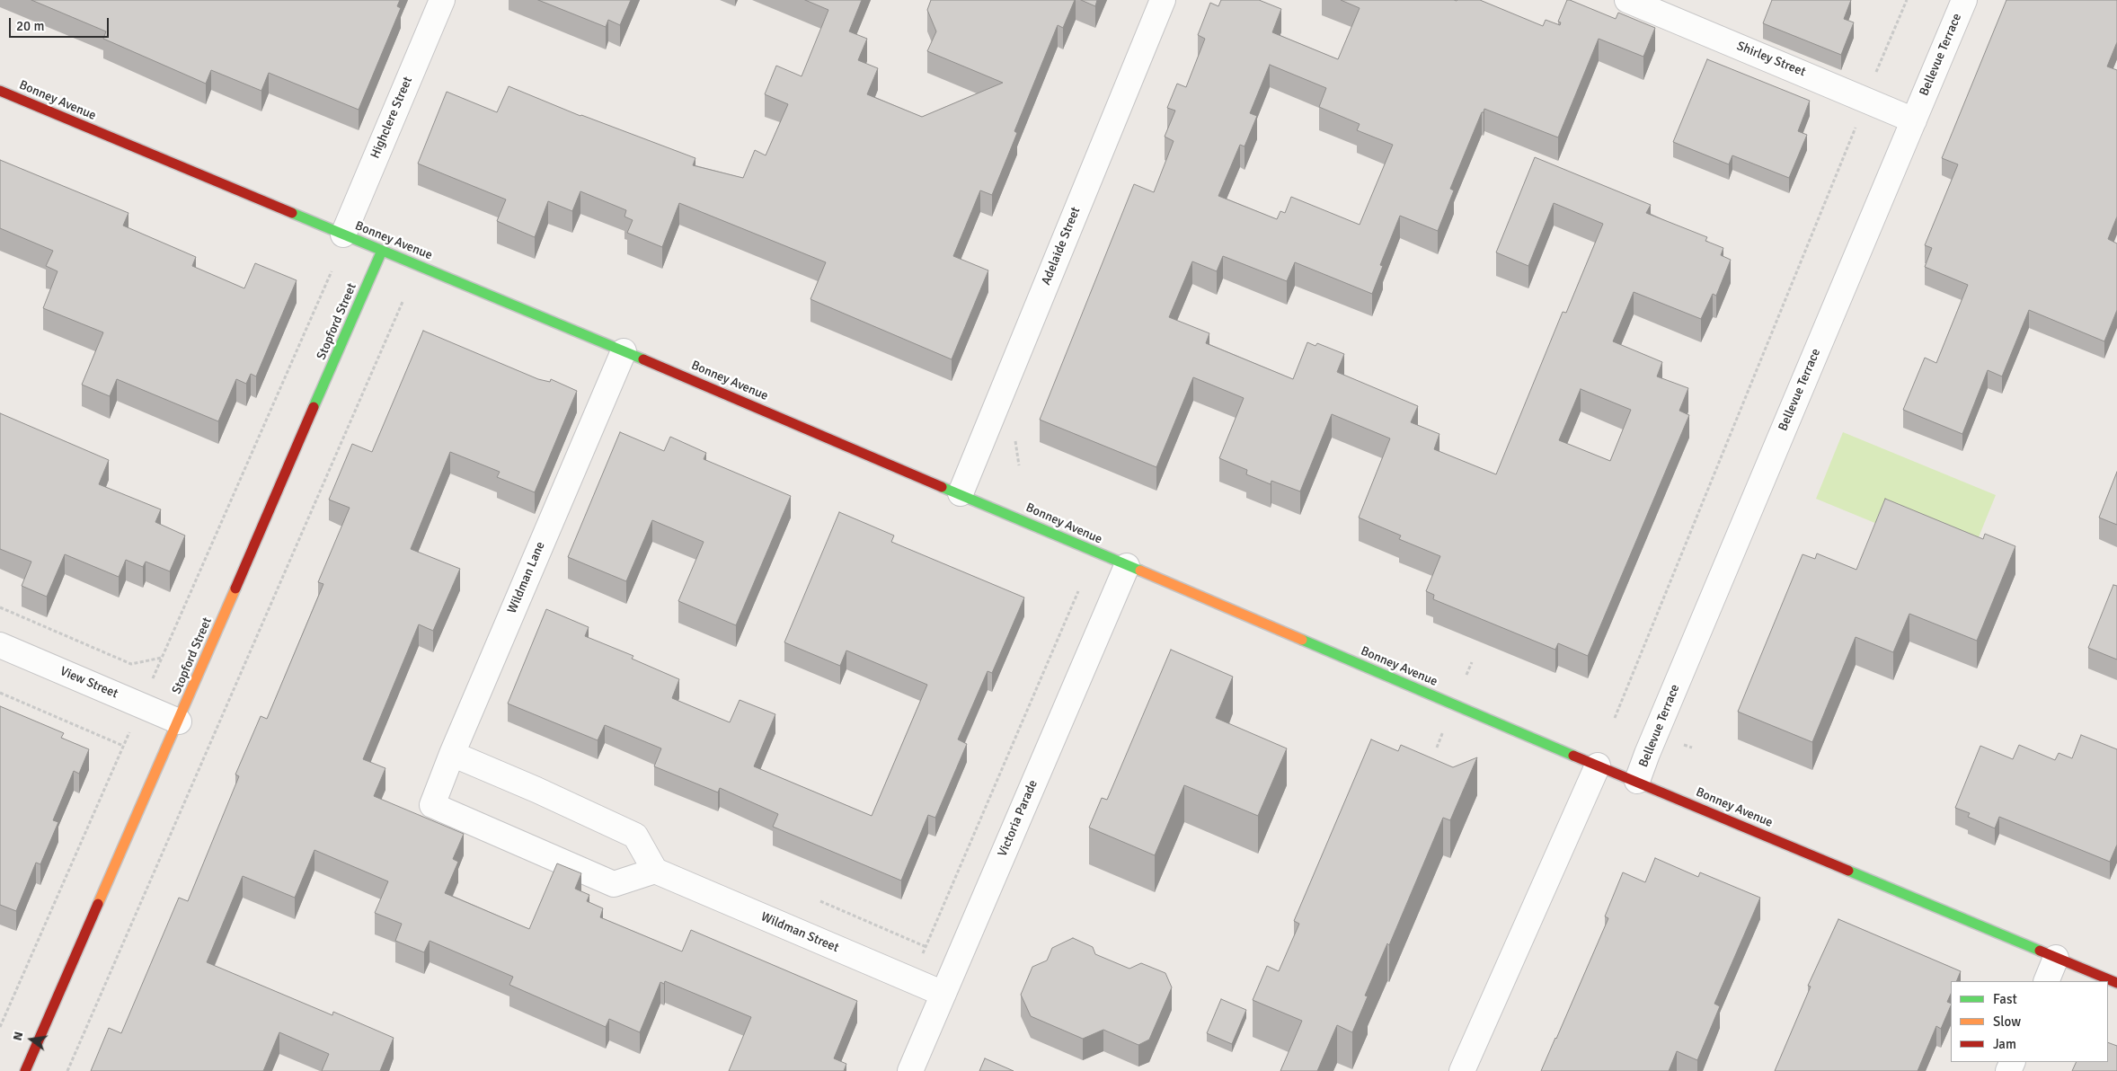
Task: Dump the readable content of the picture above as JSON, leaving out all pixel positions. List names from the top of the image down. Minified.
{"streets":{"street":["Bellevue Terrace","Shirley Street","Bonney Avenue","Highclere Street","Adelaide Street","Stopford Street","Wildman Lane","View Street","Victoria Parade","Wildman Street"]},"crossings":[["Bellevue Terrace","Shirley Street"],["Bellevue Terrace","Bonney Avenue"],["Bonney Avenue","Highclere Street"],["Bonney Avenue","Adelaide Street"],["Bonney Avenue","Stopford Street"],["Bonney Avenue","Wildman Lane"],["Bonney Avenue","Victoria Parade"],["Stopford Street","View Street"],["Wildman Lane","Wildman Street"],["Victoria Parade","Wildman Street"]],"legend":["Fast","Slow","Jam"],"scale_bar":"20 m","north":"left"}
